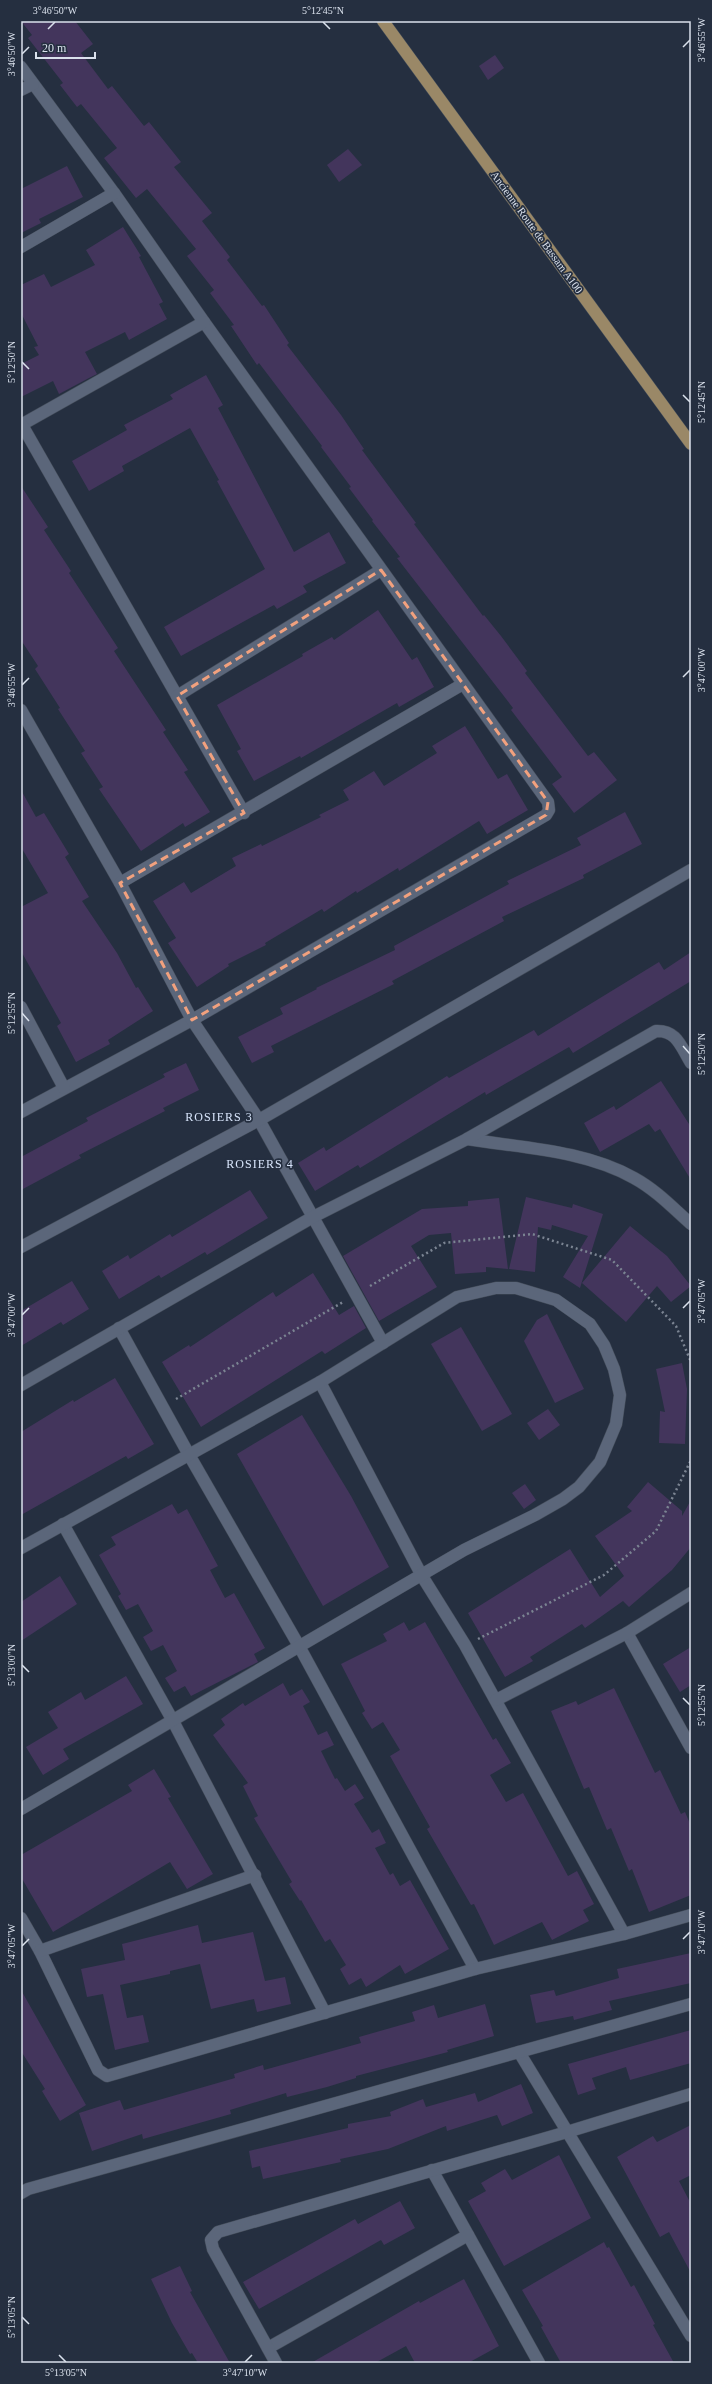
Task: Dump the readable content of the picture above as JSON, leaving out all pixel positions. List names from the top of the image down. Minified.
{"streets":{"main road":["Ancienne Route de Bassam A100"]},"districts":["ROSIERS 3","ROSIERS 4"],"scale_bar":"20 m","coordinates":["3°46'50\"W","5°12'45\"N","3°46'55\"W","5°12'50\"N","3°47'00\"W","5°12'55\"N","3°47'05\"W","5°13'00\"N","3°47'10\"W","5°13'05\"N"]}
